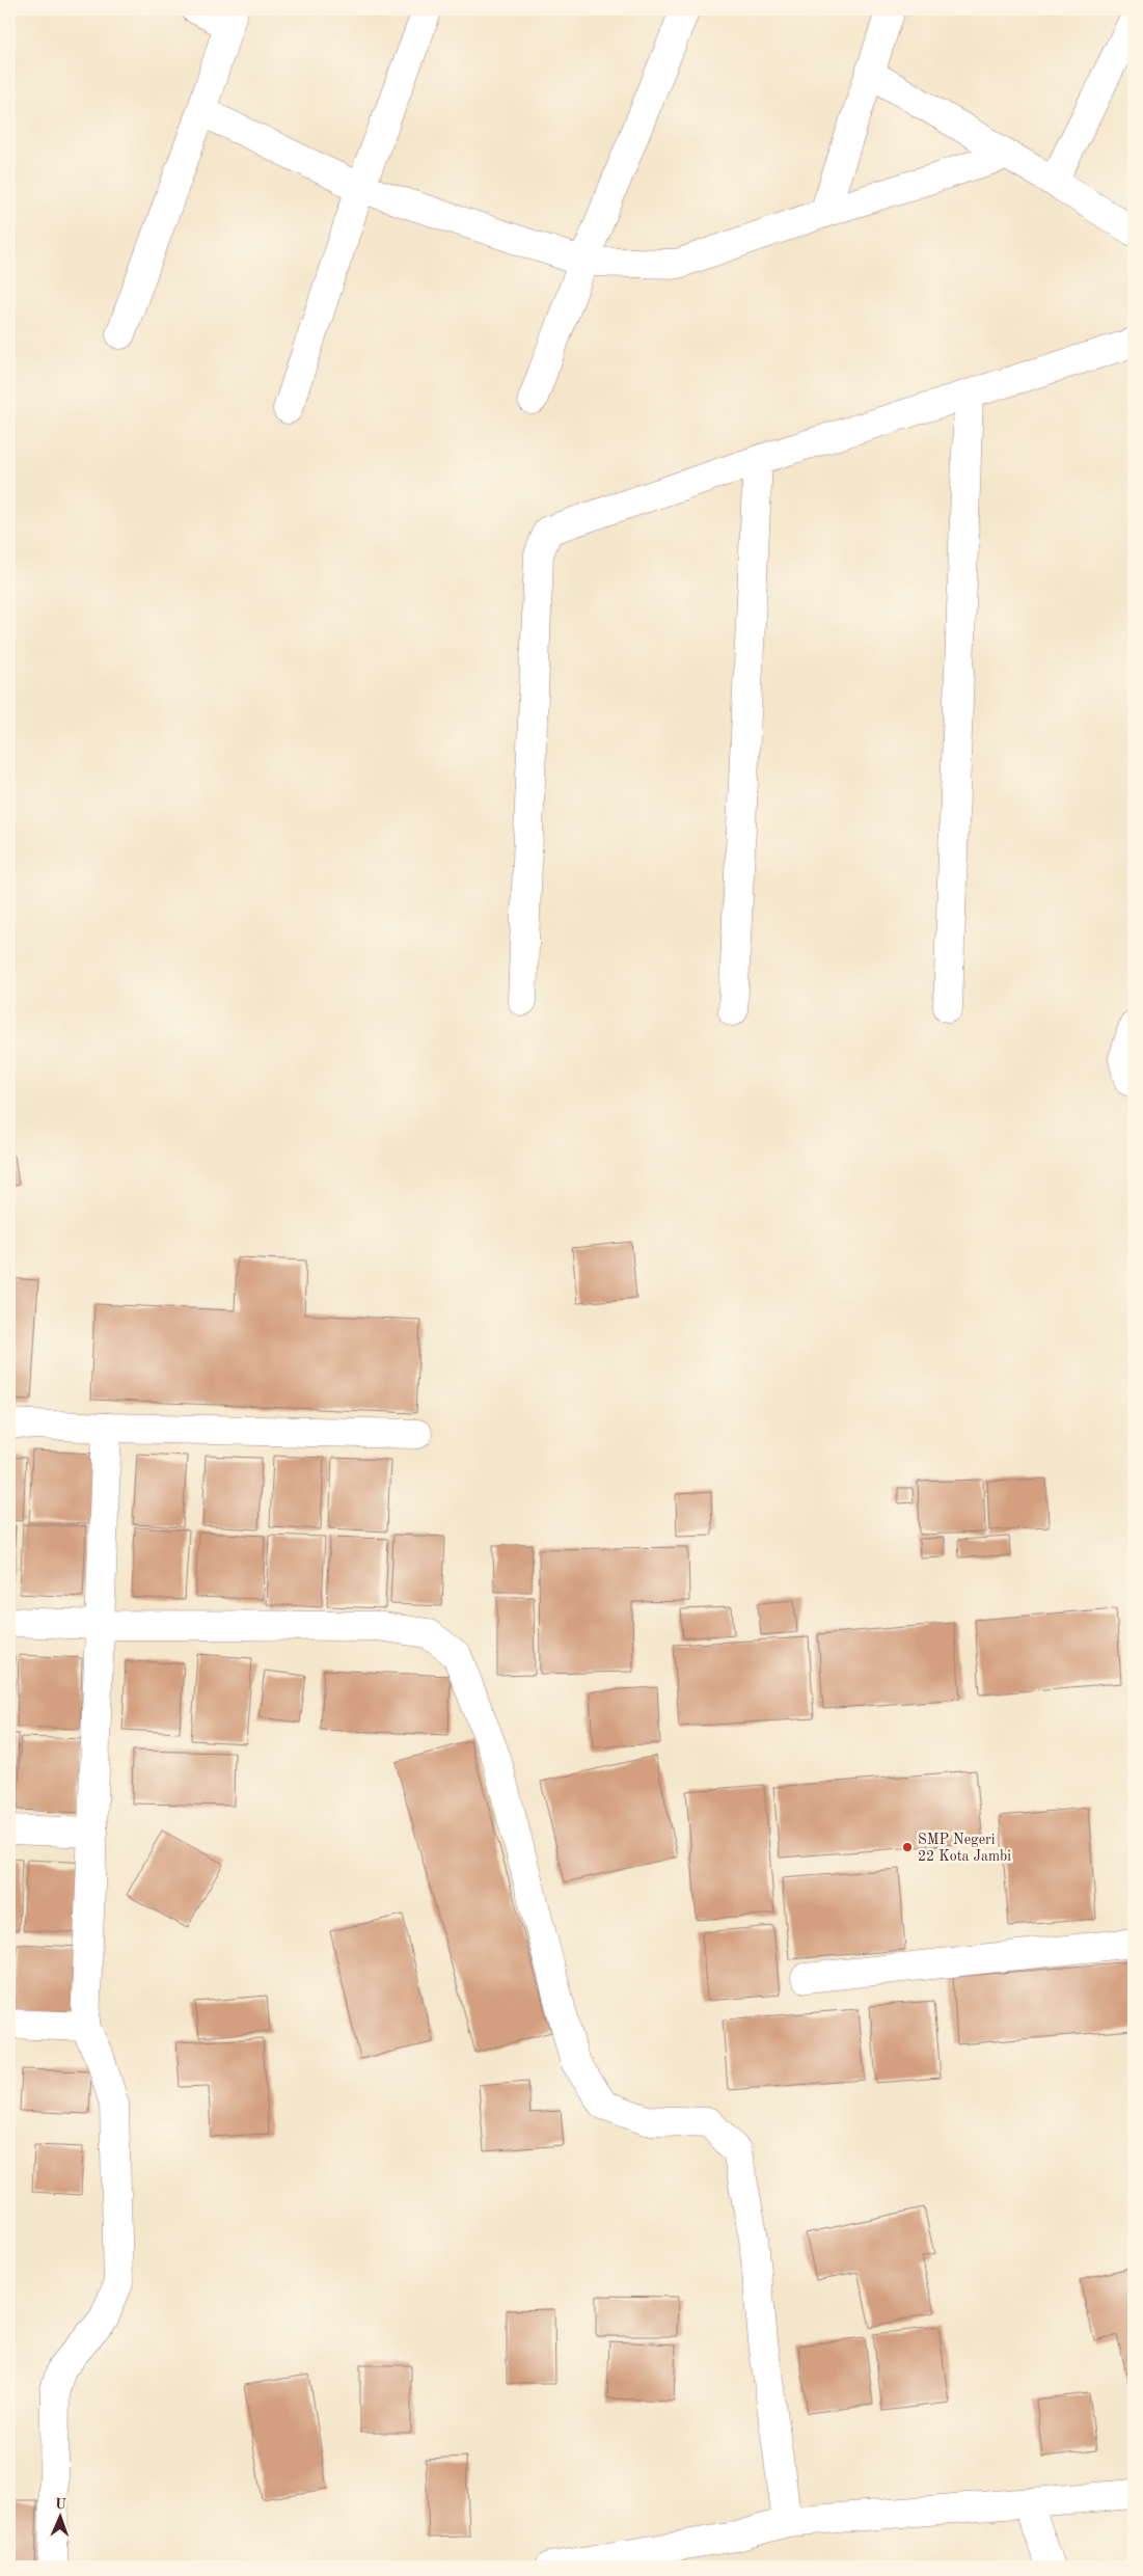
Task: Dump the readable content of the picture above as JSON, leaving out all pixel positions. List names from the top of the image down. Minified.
{"places":["SMP Negeri 22 Kota Jambi"],"north":"top"}
